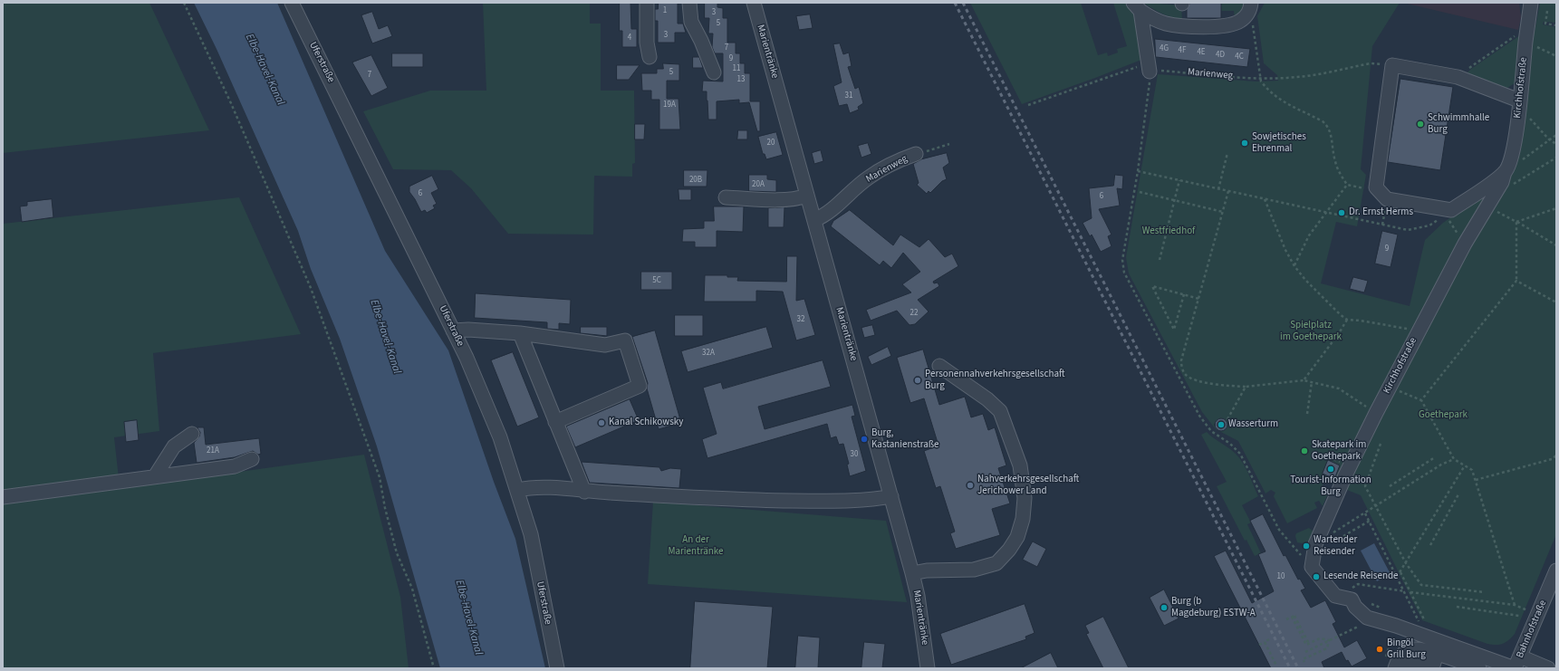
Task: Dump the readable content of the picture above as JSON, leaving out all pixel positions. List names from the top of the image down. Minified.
{"streets":{"street":["Marientränke","Uferstraße","Marienweg","Kirchhofstraße","Bahnhofstraße"]},"crossings":[["Marientränke","Marienweg"]],"water":["Elbe-Havel-Kanal"],"parks":["Westfriedhof","Spielplatz im Goethepark","Goethepark","An der Marientränke"],"places":["Schwimmhalle Burg","Sowjetisches Ehrenmal","Dr. Ernst Herms","Personennahverkehrsgesellschaft Burg","Kanal Schikowsky","Wasserturm","Burg, Kastanienstraße","Skatepark im Goethepark","Tourist-Information Burg","Nahverkehrsgesellschaft Jerichower Land","Wartender Reisender","Lesende Reisende","Burg (b Magdeburg) ESTW-A","Bingöl Grill Burg"],"house_numbers":["1","3","5","3","4","7","4G","4F","4E","4D","4C","9","11","5","7","13","31","19A","20","20B","20A","6","6","9","5C","22","32","32A","21A","30","10"]}
